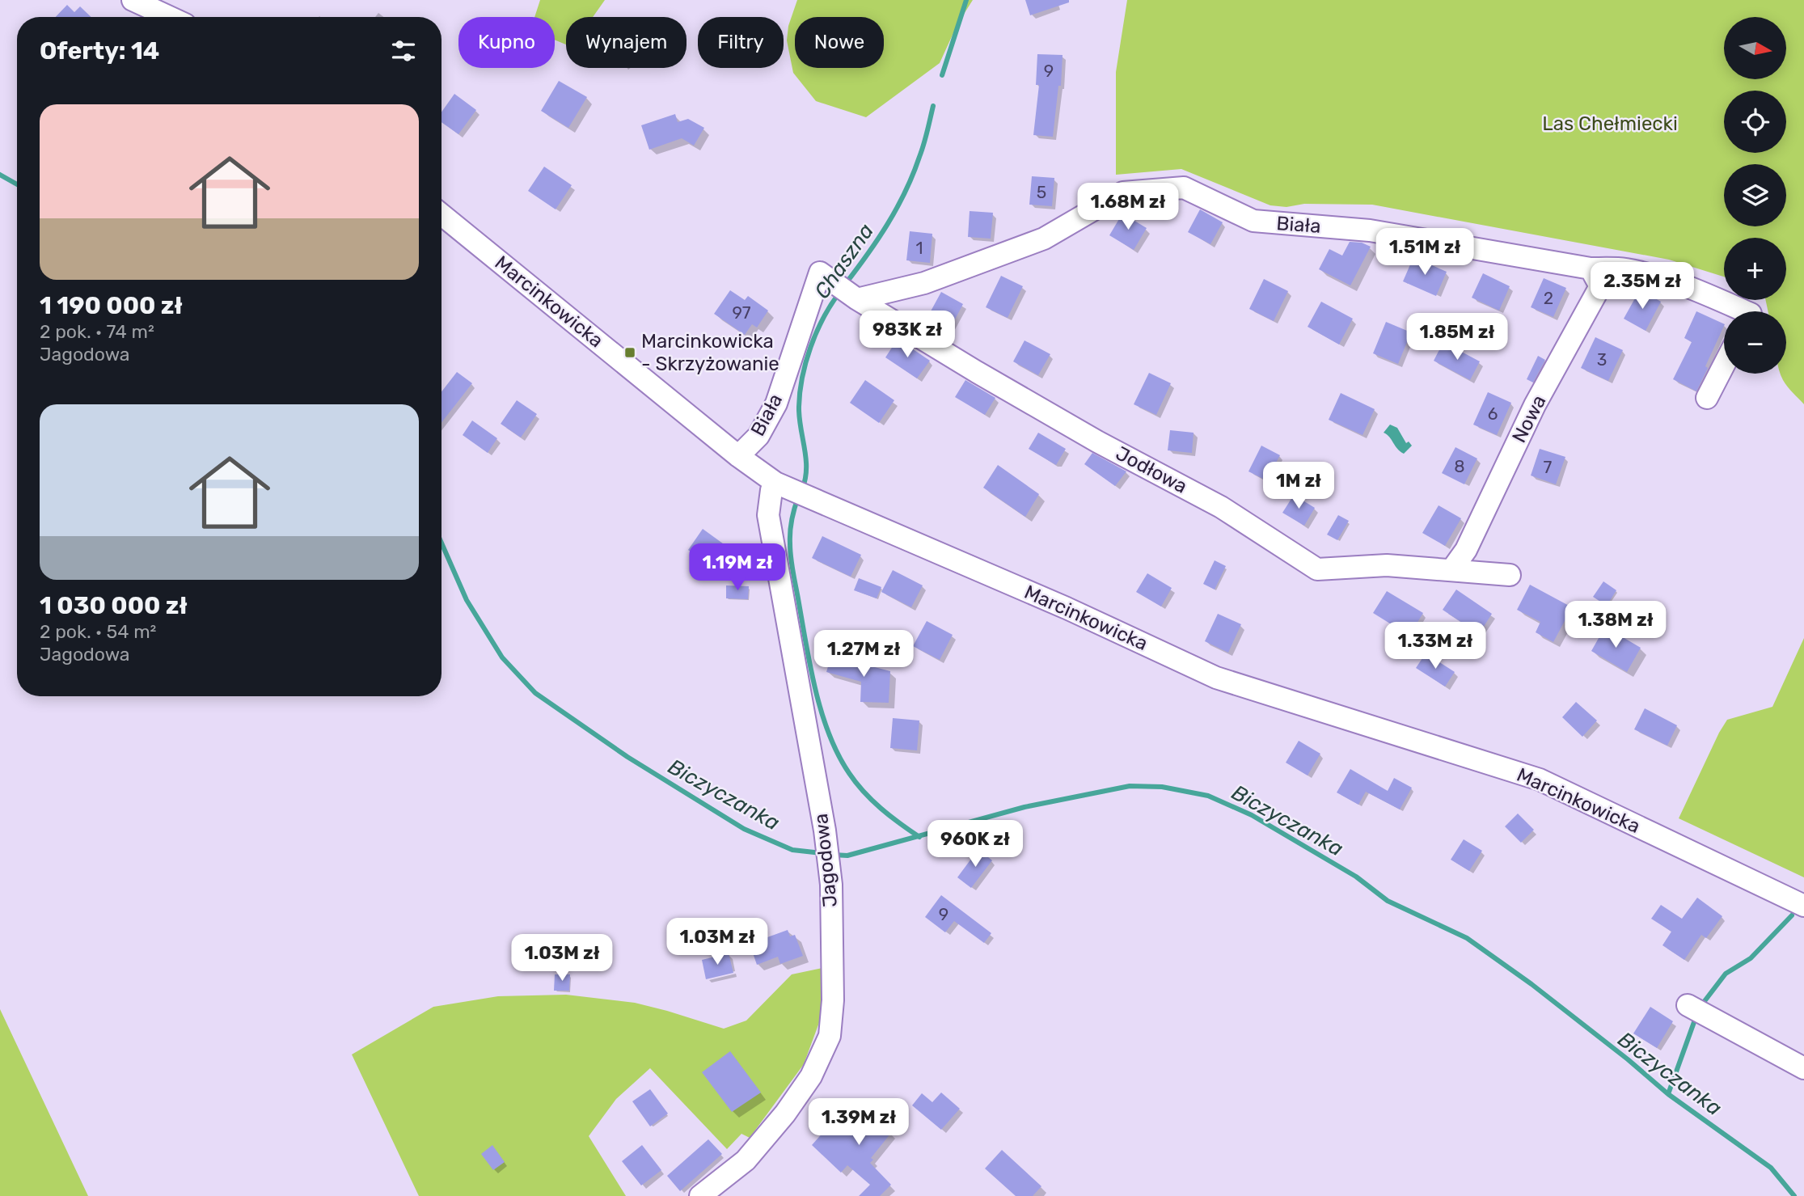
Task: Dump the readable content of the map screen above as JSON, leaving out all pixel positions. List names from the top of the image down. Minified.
{"streets":{"street":["Biała","Marcinkowicka","Nowa","Jodłowa","Jagodowa"]},"crossings":[["Biała","Marcinkowicka"],["Biała","Nowa"],["Biała","Jodłowa"],["Marcinkowicka","Jagodowa"],["Nowa","Jodłowa"]],"water":["Chaszna","Biczyczanka"],"parks":["Las Chełmiecki"],"places":{"transit":["Marcinkowicka - Skrzyżowanie"]},"house_numbers":["9","5","1","2","97","3","6","8","7","9"],"north":"right","page":{"map_buttons":["+","−"],"chip":["Kupno","Wynajem","Filtry","Nowe"],"heading":"Oferty: 14","list":[{"name":"1 190 000 zł","note":"2 pok. · 74 m² · Jagodowa"},{"name":"1 030 000 zł","note":"2 pok. · 54 m² · Jagodowa"}],"price":["1.68M zł","1.51M zł","2.35M zł","983K zł","1.85M zł","1M zł","1.19M zł","1.38M zł","1.33M zł","1.27M zł","960K zł","1.03M zł","1.03M zł","1.39M zł"]}}
